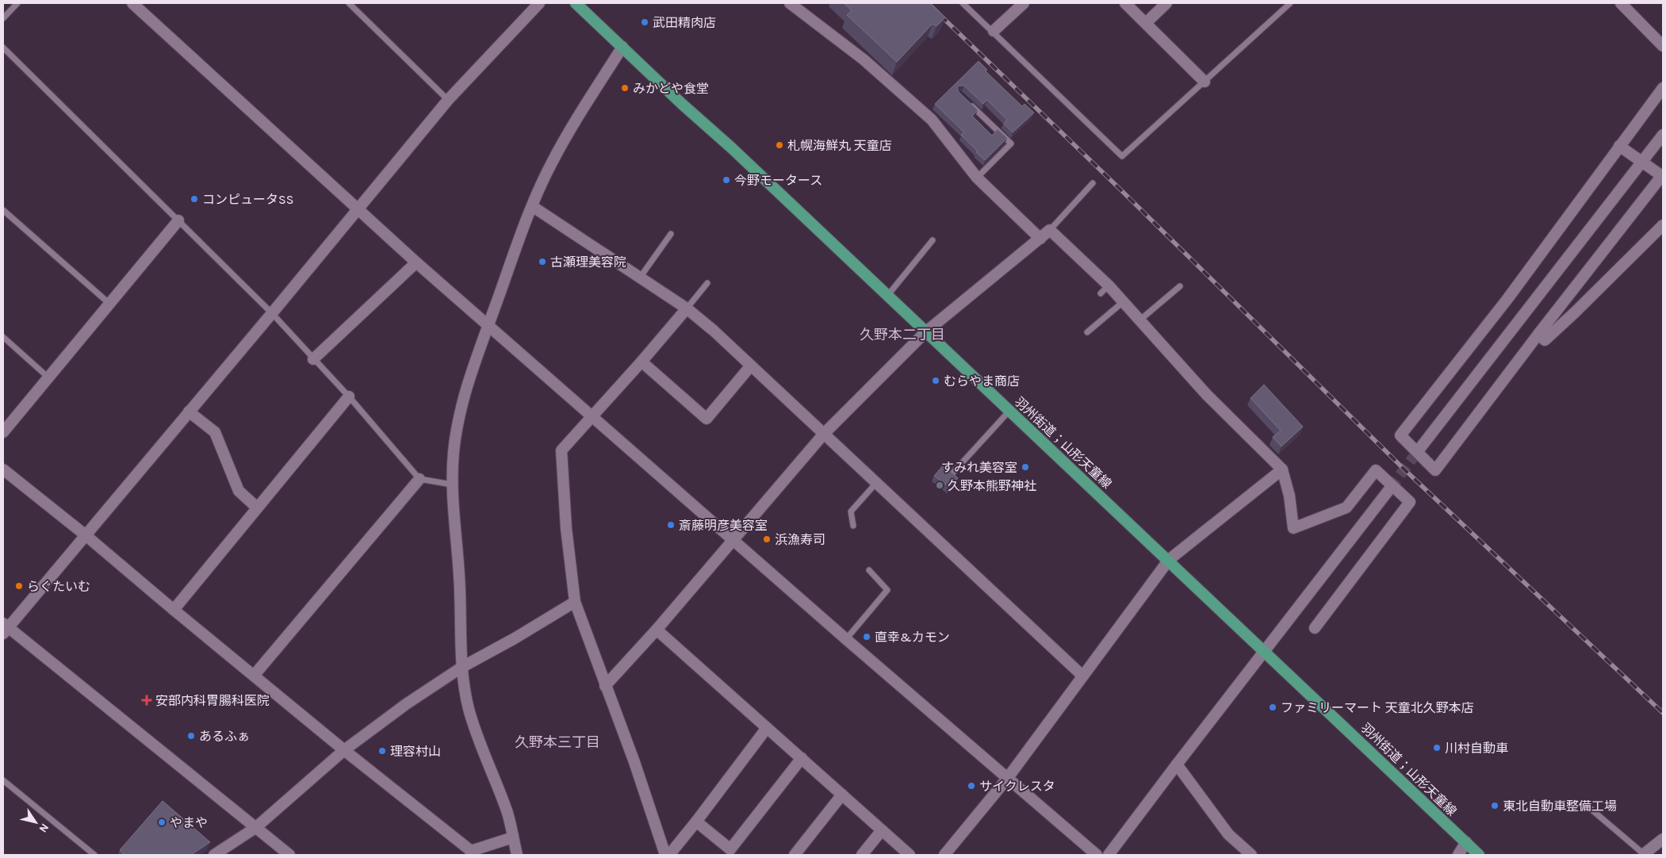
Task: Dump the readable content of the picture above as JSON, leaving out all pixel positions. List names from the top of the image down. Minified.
{"streets":{"main road":["羽州街道；山形天童線"]},"districts":["久野本二丁目","久野本三丁目"],"places":{"other":["武田精肉店","みかどや食堂","札幌海鮮丸 天童店","今野モータース","コンピュータSS","古瀬理美容院","むらやま商店","すみれ美容室","久野本熊野神社","斎藤明彦美容室","浜漁寿司","らぐたいむ","直幸&カモン","ファミリーマート 天童北久野本店","あるふぁ","川村自動車","理容村山","サイクレスタ","東北自動車整備工場","やまや"],"health":["安部内科胃腸科医院"]},"north":"bottom right"}
